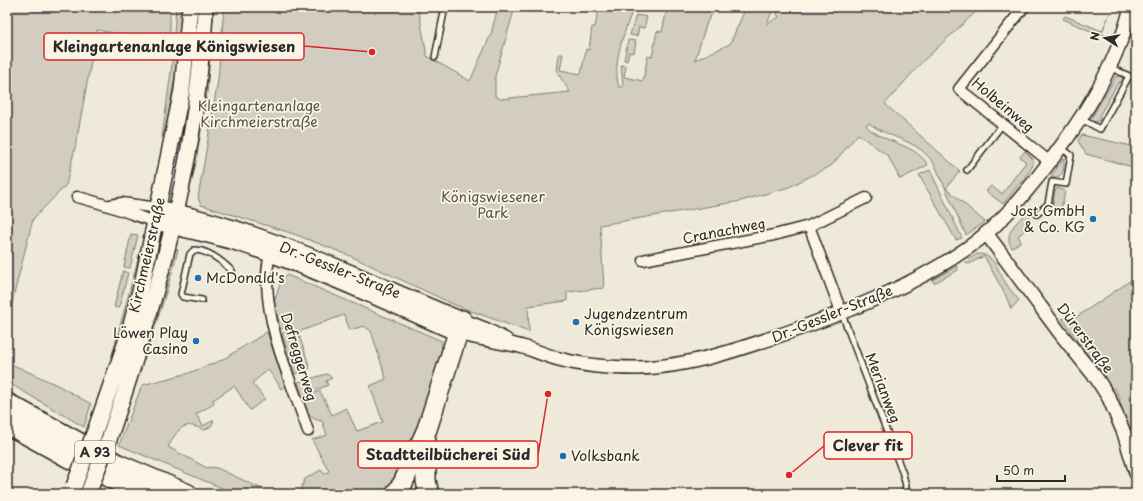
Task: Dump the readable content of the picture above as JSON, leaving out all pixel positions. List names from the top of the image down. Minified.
{"streets":{"highway":["A 93"],"main road":["Kirchmeierstraße","Dr.-Gessler-Straße"],"street":["Holbeinweg","Cranachweg","Dürerstraße","Defreggerweg"],"lane":["Merianweg"]},"crossings":[["Holbeinweg","Dr.-Gessler-Straße"],["Kirchmeierstraße","Dr.-Gessler-Straße"],["Dr.-Gessler-Straße","Dürerstraße"],["Dr.-Gessler-Straße","Defreggerweg"],["Dr.-Gessler-Straße","Merianweg"]],"parks":["Kleingartenanlage Kirchmeierstraße","Königswiesener Park"],"places":["Kleingartenanlage Königswiesen","Jost GmbH & Co. KG","McDonald's","Jugendzentrum Königswiesen","Löwen Play Casino","Stadtteilbücherei Süd","Volksbank","Clever fit"],"scale_bar":"50 m","north":"left"}
